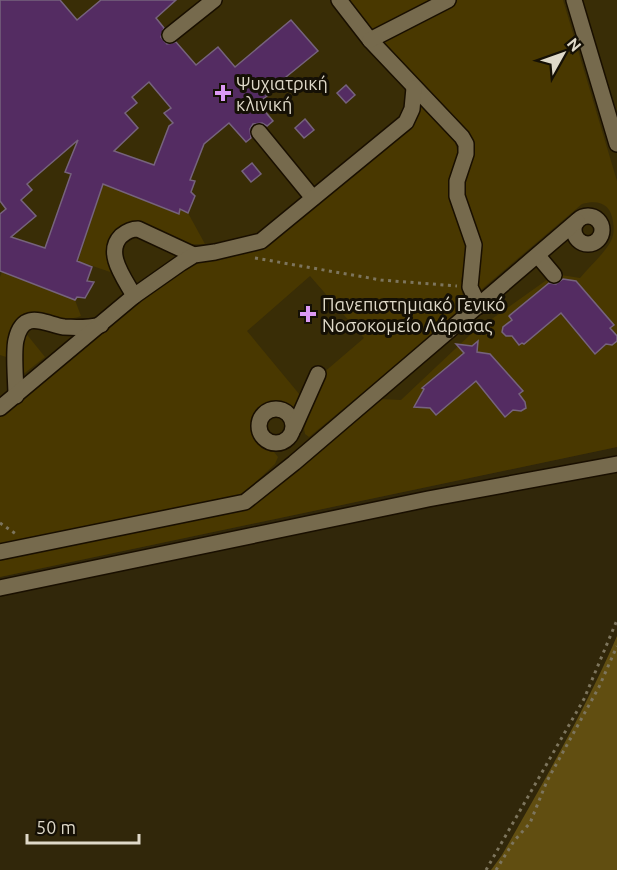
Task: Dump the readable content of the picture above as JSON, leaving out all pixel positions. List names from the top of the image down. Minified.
{"places":{"health":["Ψυχιατρική κλινική","Πανεπιστημιακό Γενικό Νοσοκομείο Λάρισας"]},"scale_bar":"50 m","north":"top right"}
